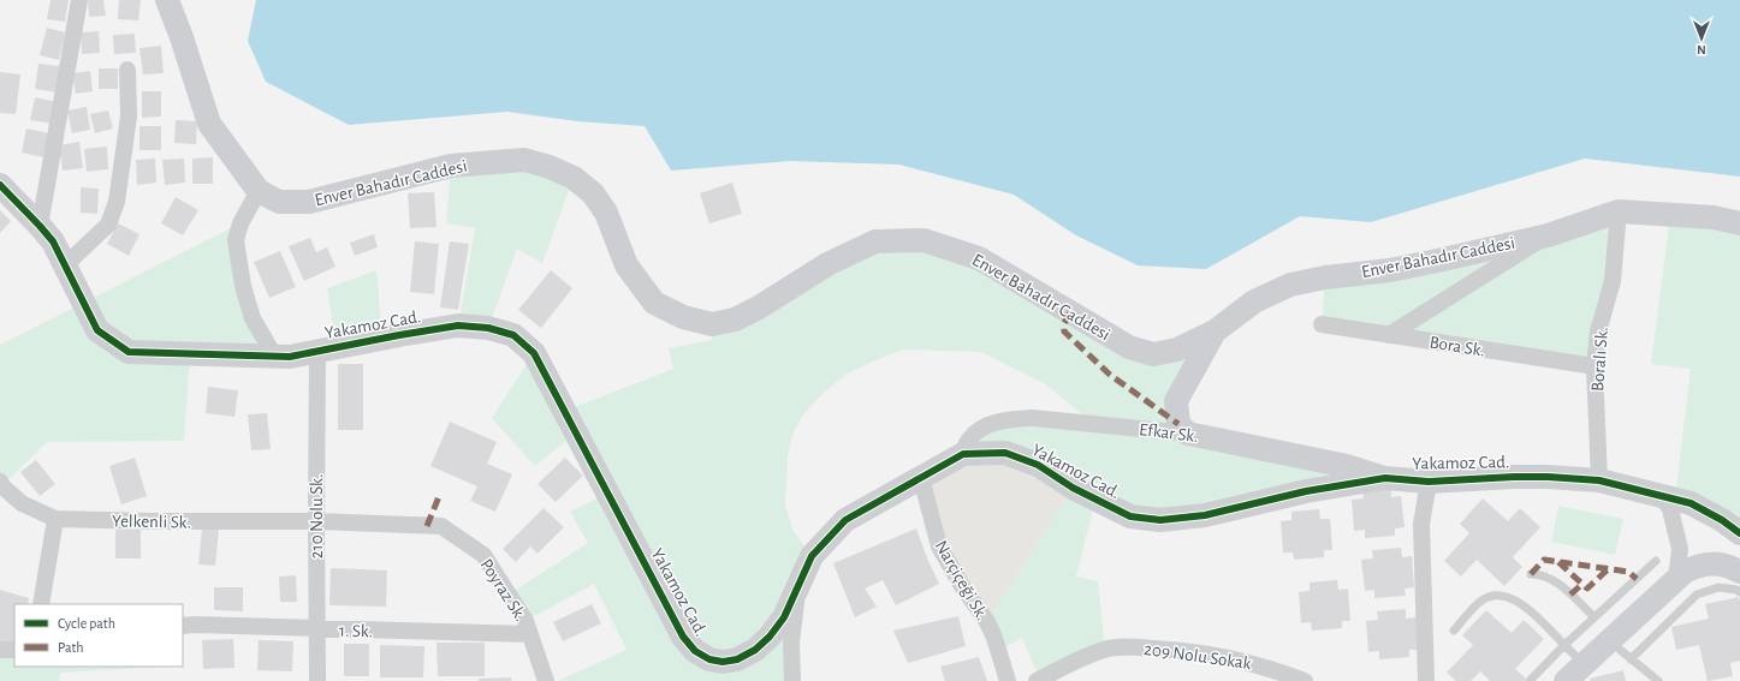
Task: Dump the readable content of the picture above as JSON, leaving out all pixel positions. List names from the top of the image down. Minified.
{"streets":{"street":["Enver Bahadır Caddesi","Yakamoz Cad.","Bora Sk.","Boralı Sk.","Efkar Sk.","210 Nolu Sk.","Yelkenli Sk.","Narçiçeği Sk.","Poyraz Sk.","1. Sk.","209 Nolu Sokak"]},"crossings":[["Enver Bahadır Caddesi","Boralı Sk."],["Yakamoz Cad.","Boralı Sk."],["Yakamoz Cad.","Efkar Sk."],["Yakamoz Cad.","210 Nolu Sk."],["Yakamoz Cad.","Narçiçeği Sk."],["Bora Sk.","Boralı Sk."],["210 Nolu Sk.","Yelkenli Sk."],["210 Nolu Sk.","Poyraz Sk."],["210 Nolu Sk.","1. Sk."],["Yelkenli Sk.","Poyraz Sk."],["Poyraz Sk.","1. Sk."]],"legend":["Cycle path","Path"],"north":"bottom"}
